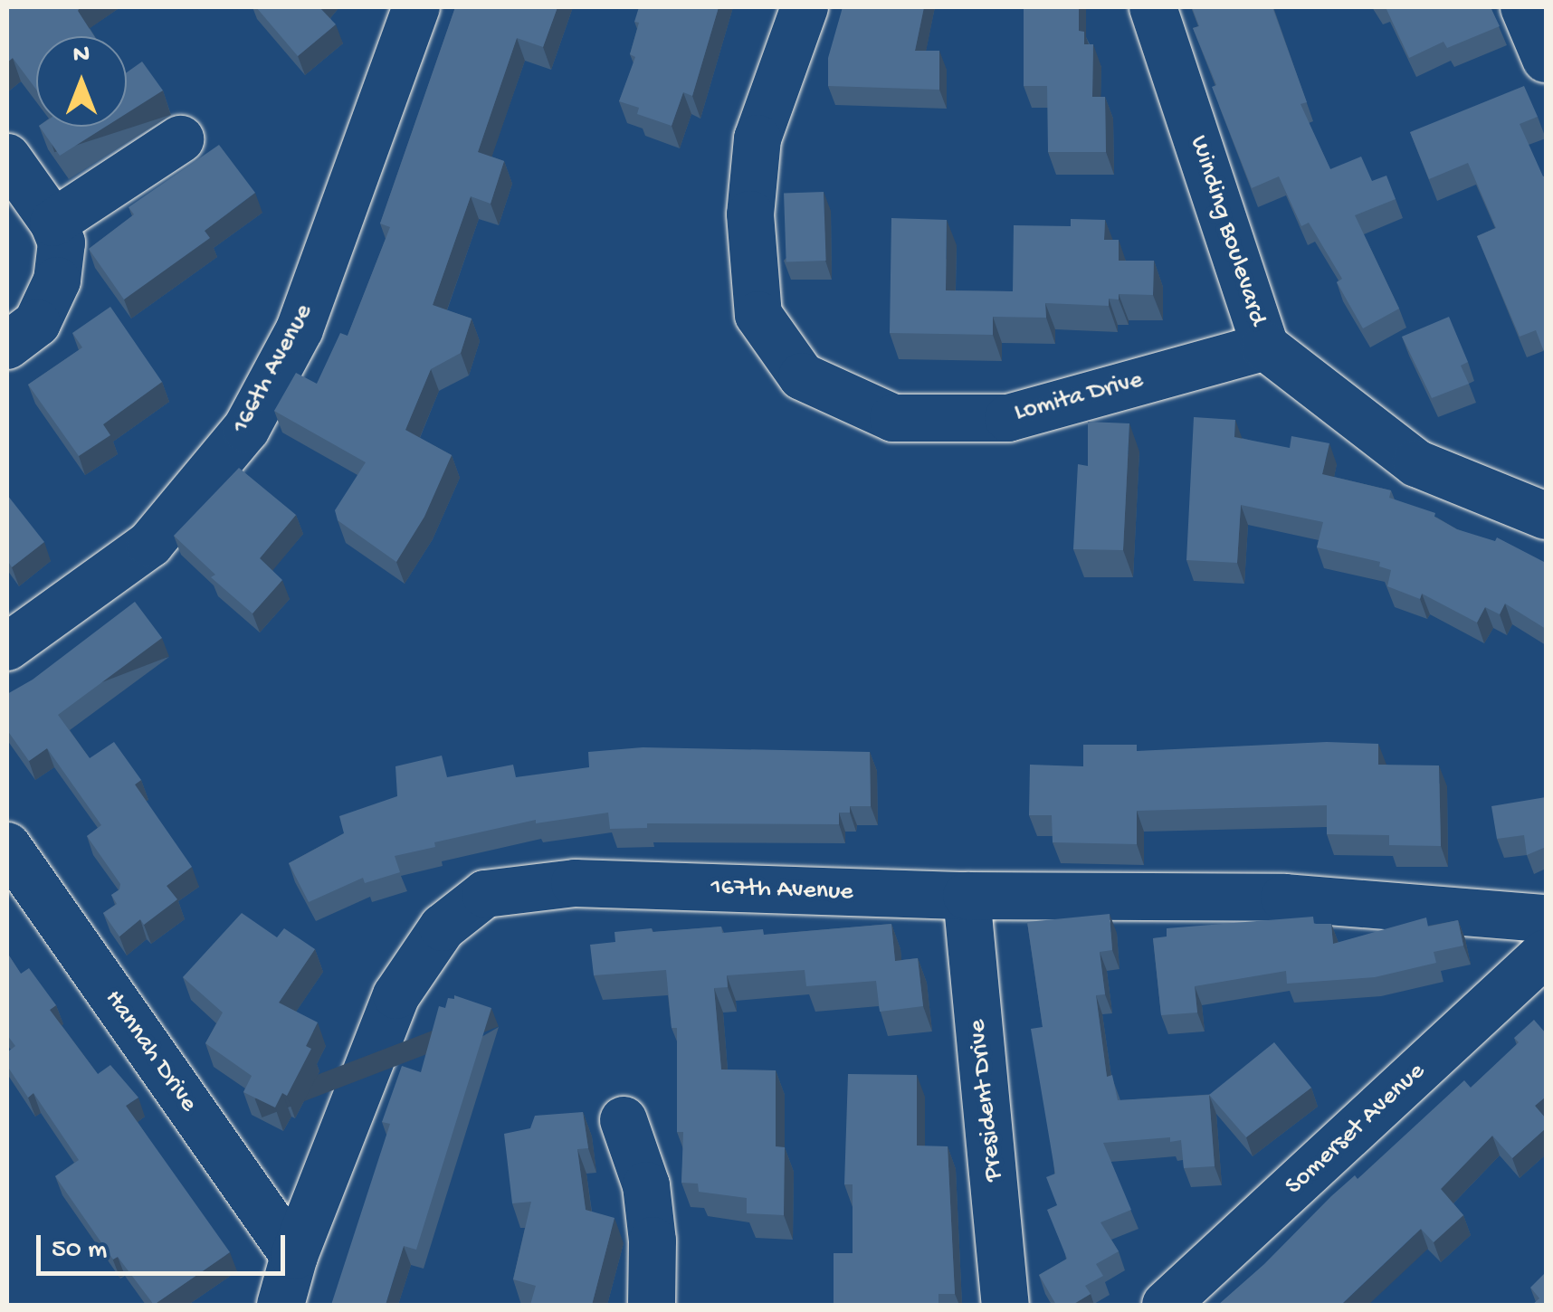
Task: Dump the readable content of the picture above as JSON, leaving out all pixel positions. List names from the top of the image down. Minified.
{"streets":{"street":["Winding Boulevard","166th Avenue","Lomita Drive","167th Avenue","Hannah Drive","President Drive","Somerset Avenue"]},"crossings":[["Winding Boulevard","Lomita Drive"],["167th Avenue","Hannah Drive"],["167th Avenue","President Drive"]],"scale_bar":"50 m","north":"top"}
